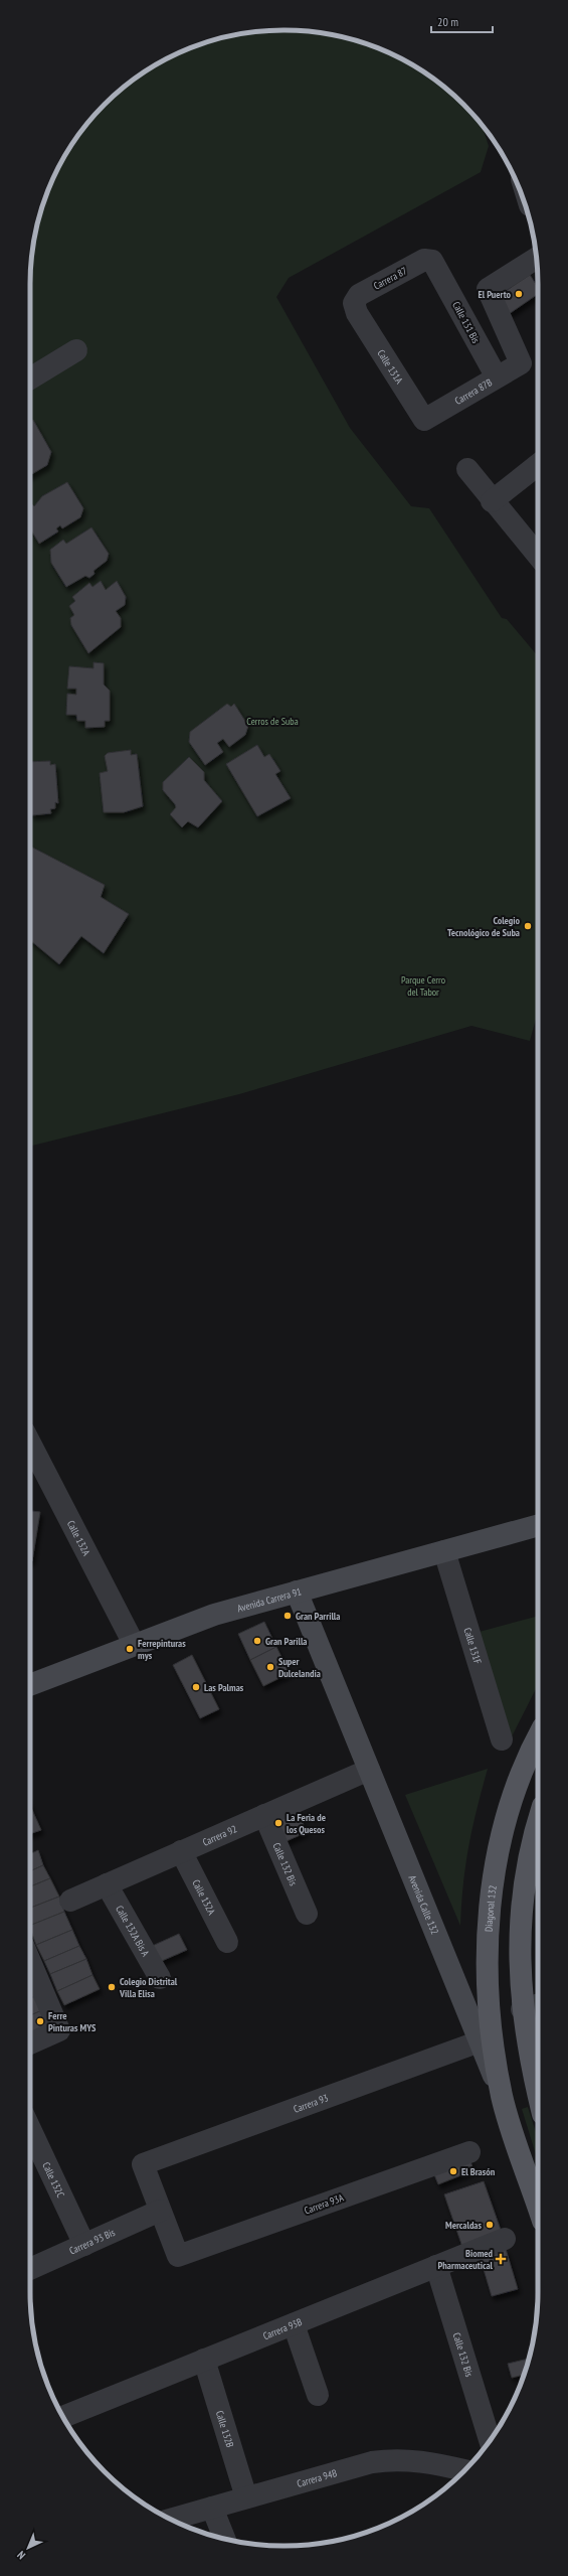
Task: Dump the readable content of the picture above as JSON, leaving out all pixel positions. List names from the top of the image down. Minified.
{"streets":{"main road":["Avenida Carrera 91","Avenida Calle 132","Diagonal 132"],"street":["Carrera 87","Calle 131 Bis","Calle 131A","Carrera 87B","Calle 132A","Calle 131F","Carrera 92","Calle 132 Bis","Calle 132A Bis A","Carrera 93","Calle 132C","Carrera 93A","Carrera 93 Bis","Carrera 93B","Calle 132B","Carrera 94B"]},"crossings":[["Carrera 87","Calle 131 Bis"],["Carrera 87","Calle 131A"],["Calle 131 Bis","Carrera 87B"],["Calle 131A","Carrera 87B"],["Calle 132A","Avenida Carrera 91"],["Calle 132A","Carrera 92"],["Avenida Carrera 91","Calle 131F"],["Avenida Carrera 91","Avenida Calle 132"],["Carrera 92","Calle 132 Bis"],["Carrera 92","Avenida Calle 132"],["Carrera 92","Calle 132A Bis A"],["Calle 132 Bis","Carrera 93B"],["Avenida Calle 132","Diagonal 132"],["Avenida Calle 132","Carrera 93"],["Carrera 93","Carrera 93A"],["Carrera 93","Carrera 93 Bis"],["Calle 132C","Carrera 93 Bis"],["Carrera 93A","Carrera 93 Bis"],["Carrera 93B","Calle 132B"],["Calle 132B","Carrera 94B"]],"parks":["Cerros de Suba","Parque Cerro del Tabor"],"places":{"other":["El Puerto","Colegio Tecnológico de Suba","Gran Parrilla","Gran Parilla","Ferrepinturas mys","Super Dulcelandia","Las Palmas","La Feria de los Quesos","Colegio Distrital Villa Elisa","Ferre Pinturas MYS","El Brasón","Mercaldas"],"health":["Biomed Pharmaceutical"]},"scale_bar":"20 m","north":"bottom left"}
